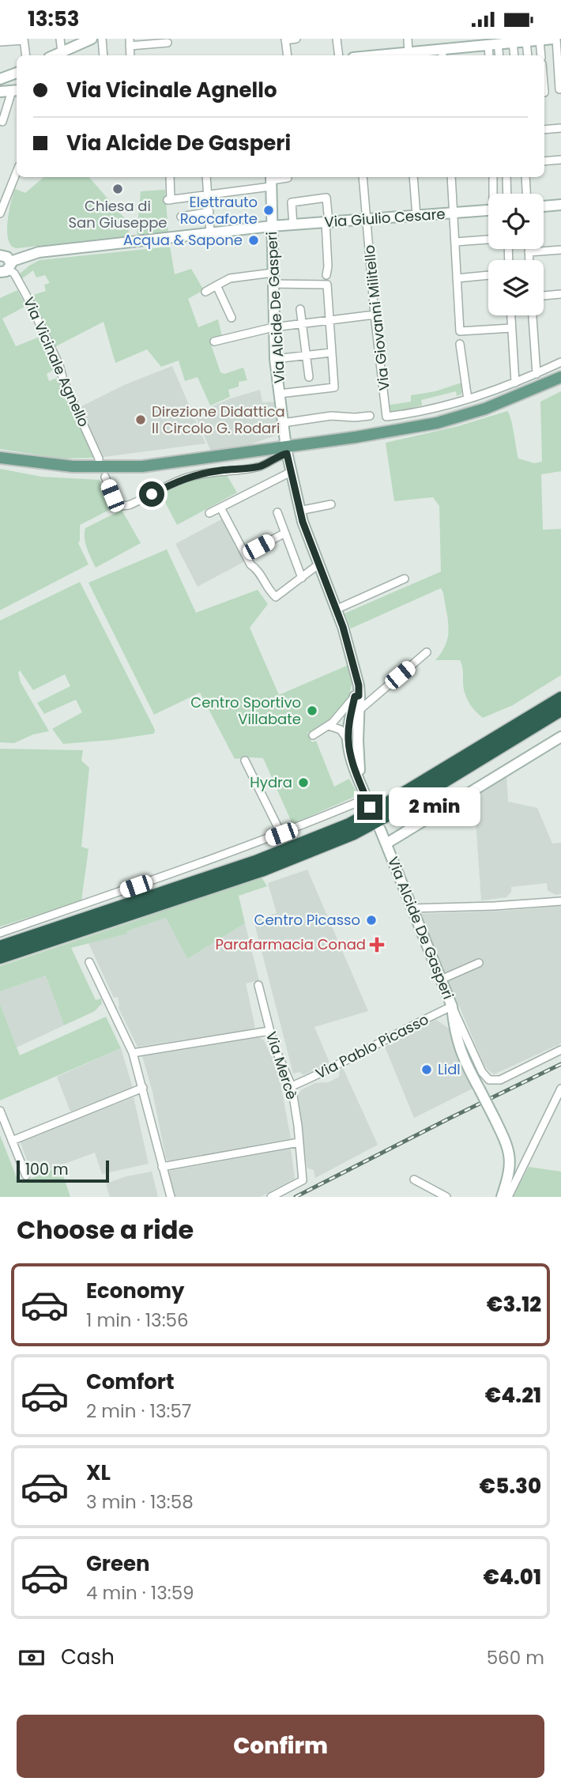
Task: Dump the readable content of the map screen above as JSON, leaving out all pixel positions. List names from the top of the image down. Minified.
{"streets":{"street":["Via Giulio Cesare","Via Alcide De Gasperi","Via Giovanni Militello","Via Vicinale Agnello","Via Pablo Picasso","Via Mercè"]},"crossings":[["Via Giulio Cesare","Via Alcide De Gasperi"],["Via Giulio Cesare","Via Giovanni Militello"],["Via Giulio Cesare","Via Vicinale Agnello"],["Via Alcide De Gasperi","Via Pablo Picasso"],["Via Pablo Picasso","Via Mercè"]],"places":{"other":["Chiesa di San Giuseppe","Elettrauto Roccaforte","Acqua & Sapone","Direzione Didattica II Circolo G. Rodari","Centro Sportivo Villabate","Hydra","Centro Picasso","Lidl"],"health":["Parafarmacia Conad"]},"scale_bar":"100 m","page":{"status":"13:53","banner":["Via Vicinale Agnello","Via Alcide De Gasperi"],"bubble":"2 min","scale":"100 m","heading":"Choose a ride","list":[{"name":"Economy","note":"1 min · 13:56","value":"€3.12"},{"name":"Comfort","note":"2 min · 13:57","value":"€4.21"},{"name":"XL","note":"3 min · 13:58","value":"€5.30"},{"name":"Green","note":"4 min · 13:59","value":"€4.01"}],"pay":["Cash","560 m"],"buttons":"Confirm"}}
